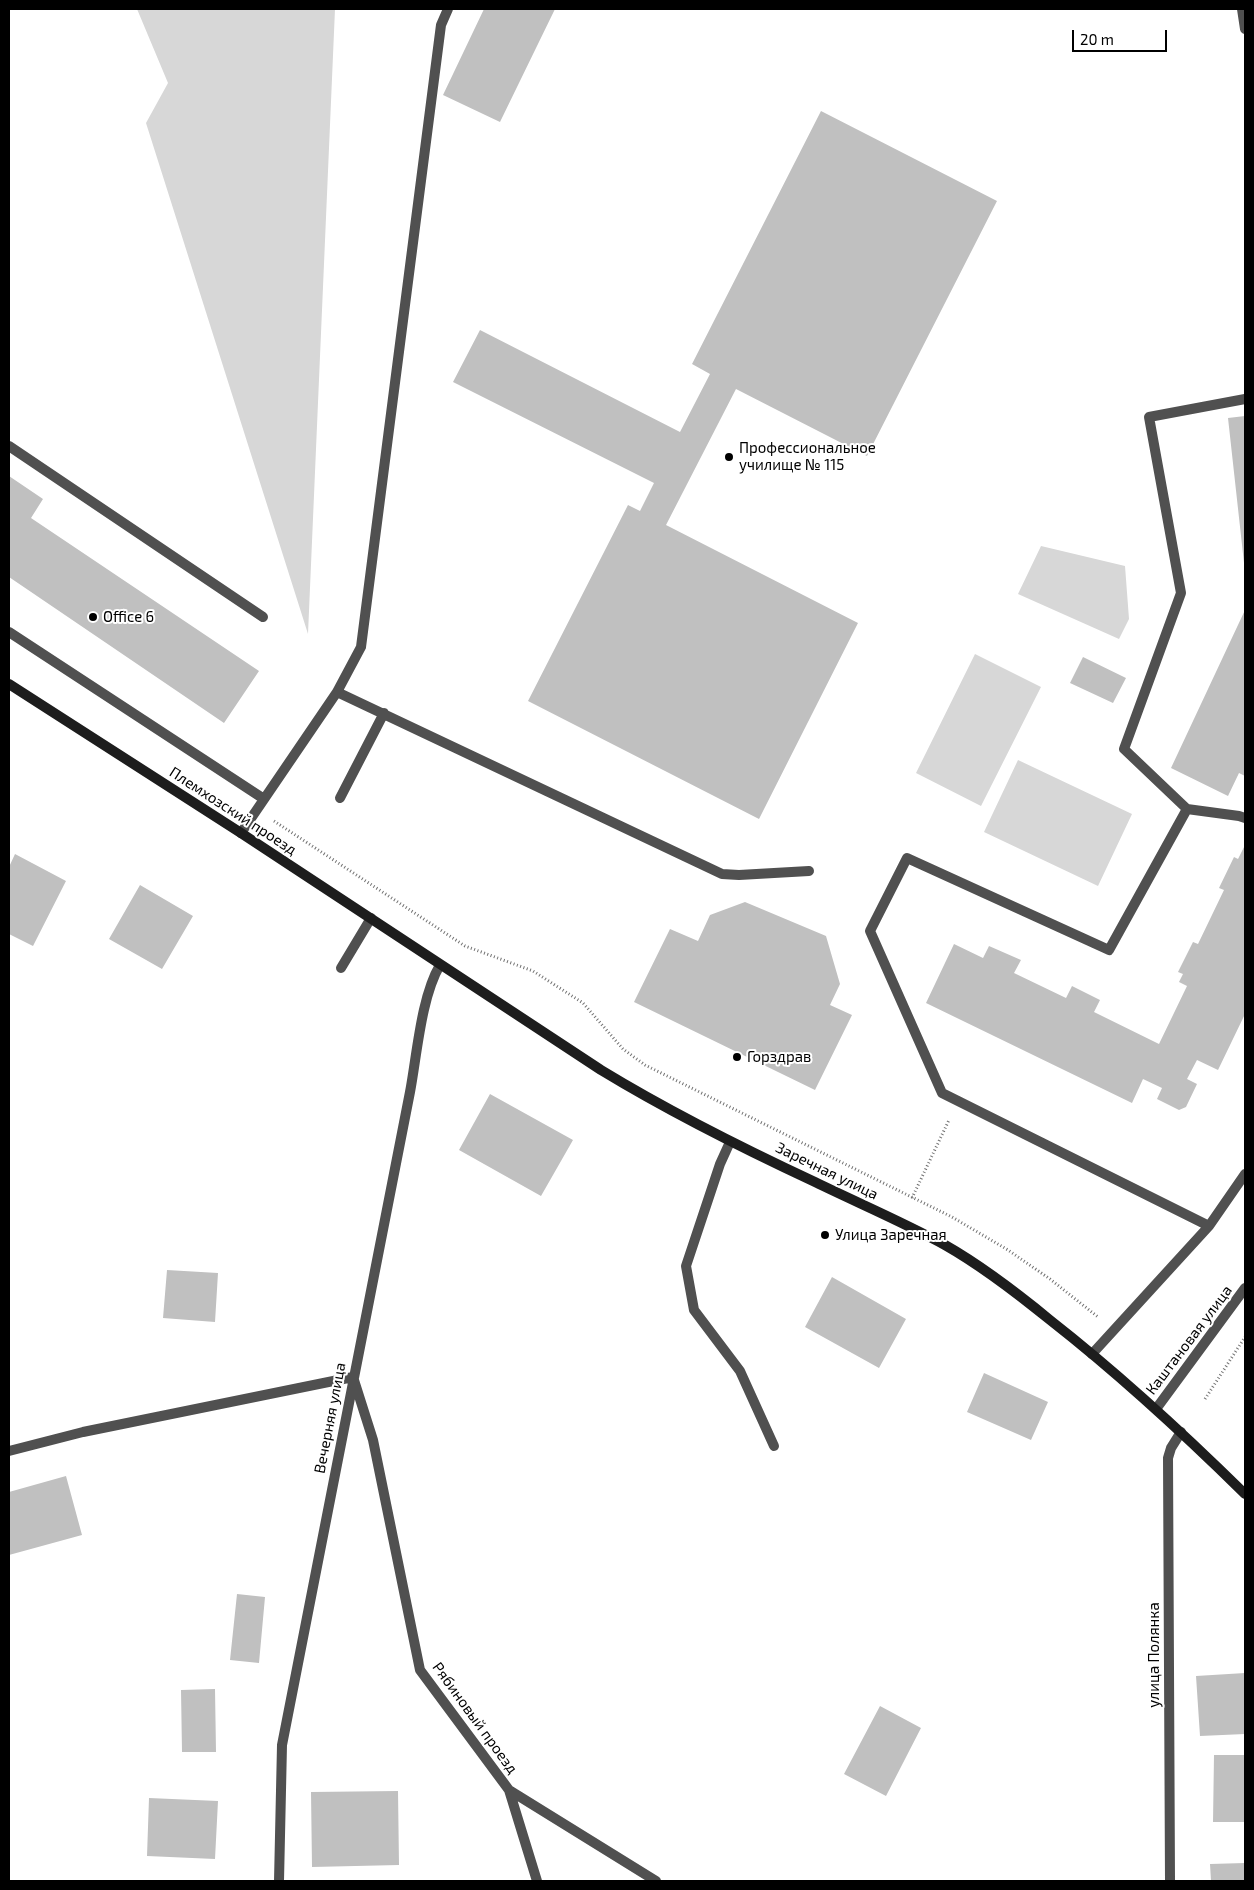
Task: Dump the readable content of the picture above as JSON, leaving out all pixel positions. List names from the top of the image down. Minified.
{"streets":{"main road":["Племхозский проезд","Заречная улица"],"street":["Каштановая улица","Вечерняя улица","улица Полянка","Рябиновый проезд"]},"crossings":[["Племхозский проезд","Заречная улица"],["Племхозский проезд","Вечерняя улица"],["Заречная улица","Каштановая улица"],["Заречная улица","Вечерняя улица"],["Заречная улица","улица Полянка"],["Вечерняя улица","Рябиновый проезд"]],"places":["Профессиональное училище № 115","Office 6","Горздрав","Улица Заречная"],"scale_bar":"20 m"}
